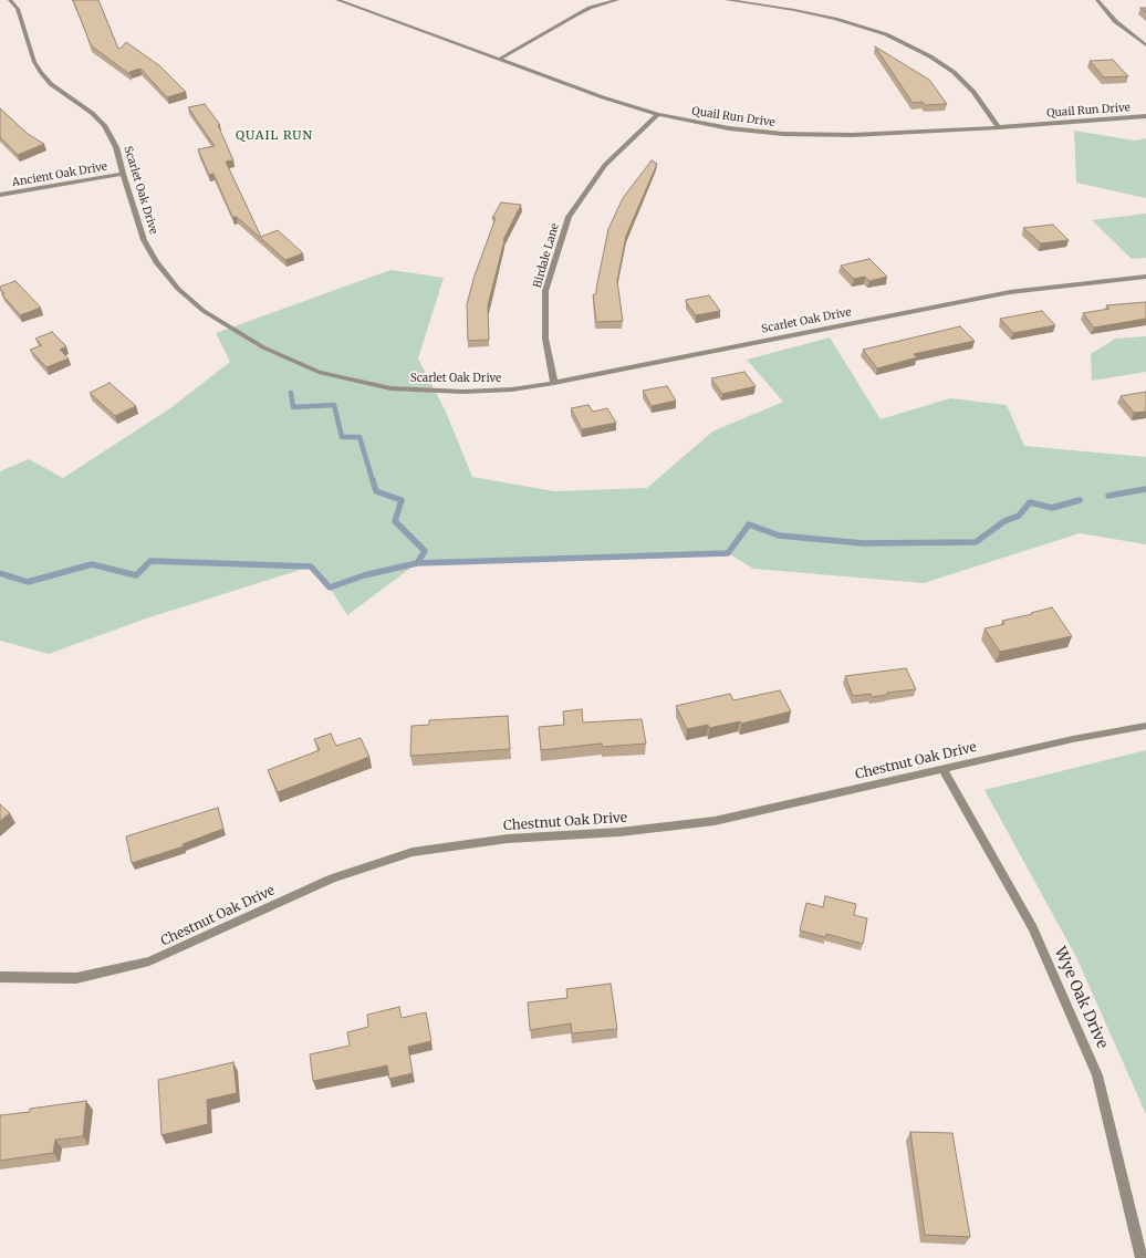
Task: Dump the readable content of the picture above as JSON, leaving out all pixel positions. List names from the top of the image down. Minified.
{"streets":{"street":["Quail Run Drive","Ancient Oak Drive","Scarlet Oak Drive","Birdale Lane","Chestnut Oak Drive","Wye Oak Drive"]},"crossings":[["Quail Run Drive","Birdale Lane"],["Ancient Oak Drive","Scarlet Oak Drive"],["Scarlet Oak Drive","Birdale Lane"],["Chestnut Oak Drive","Wye Oak Drive"]],"districts":["QUAIL RUN"]}
